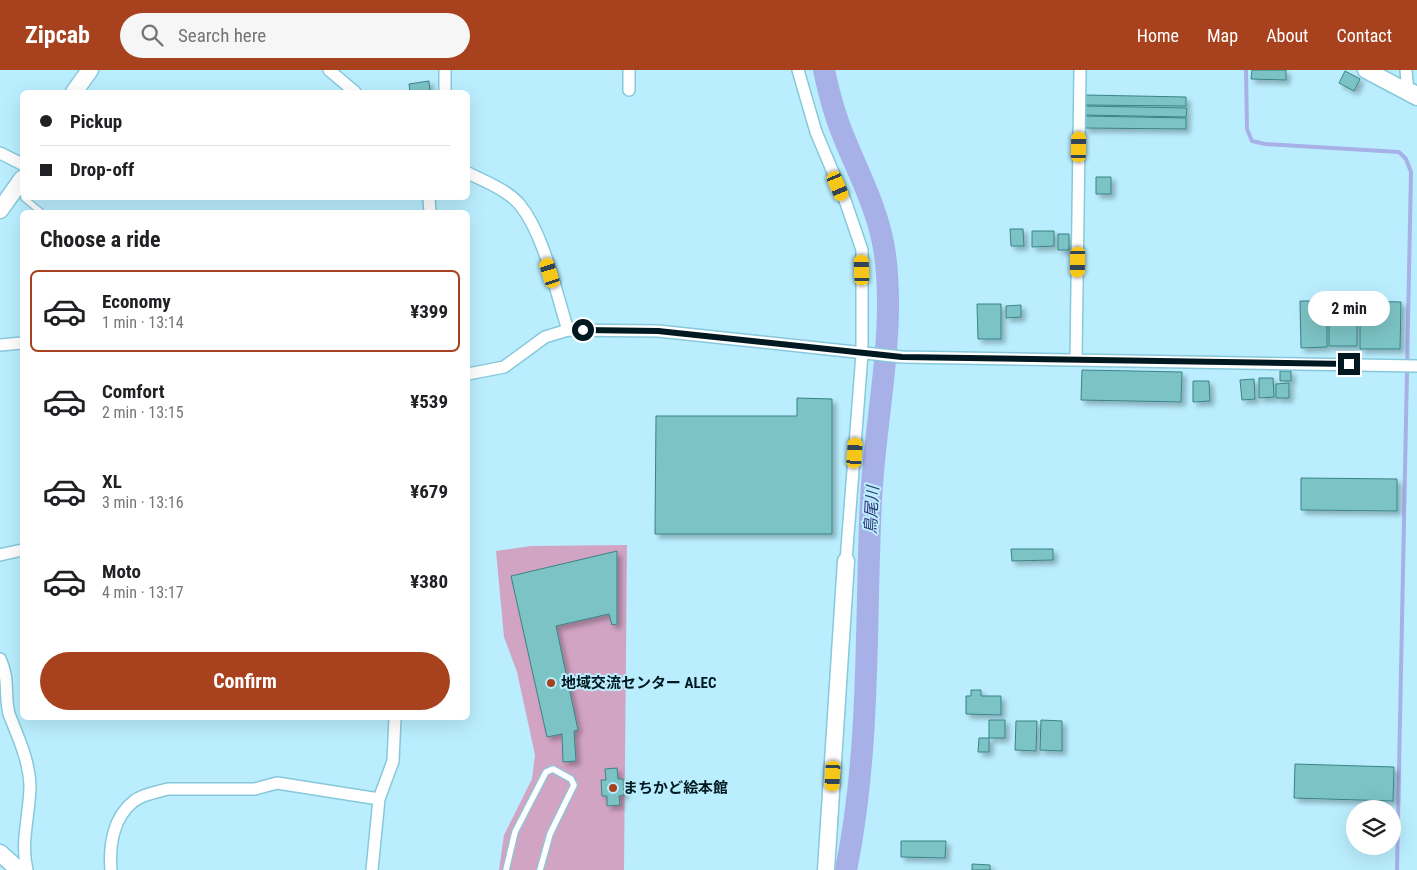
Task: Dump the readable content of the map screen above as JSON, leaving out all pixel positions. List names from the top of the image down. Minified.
{"water":["鳥尾川"],"places":["地域交流センター ALEC","まちかど絵本館"],"page":{"header":"Zipcab","search":"Search here","nav":["Home","Map","About","Contact"],"banner":["Pickup","Drop-off"],"heading":"Choose a ride","list":[{"name":"Economy","note":"1 min · 13:14","value":"¥399"},{"name":"Comfort","note":"2 min · 13:15","value":"¥539"},{"name":"XL","note":"3 min · 13:16","value":"¥679"},{"name":"Moto","note":"4 min · 13:17","value":"¥380"}],"bubble":"2 min","buttons":"Confirm"}}
